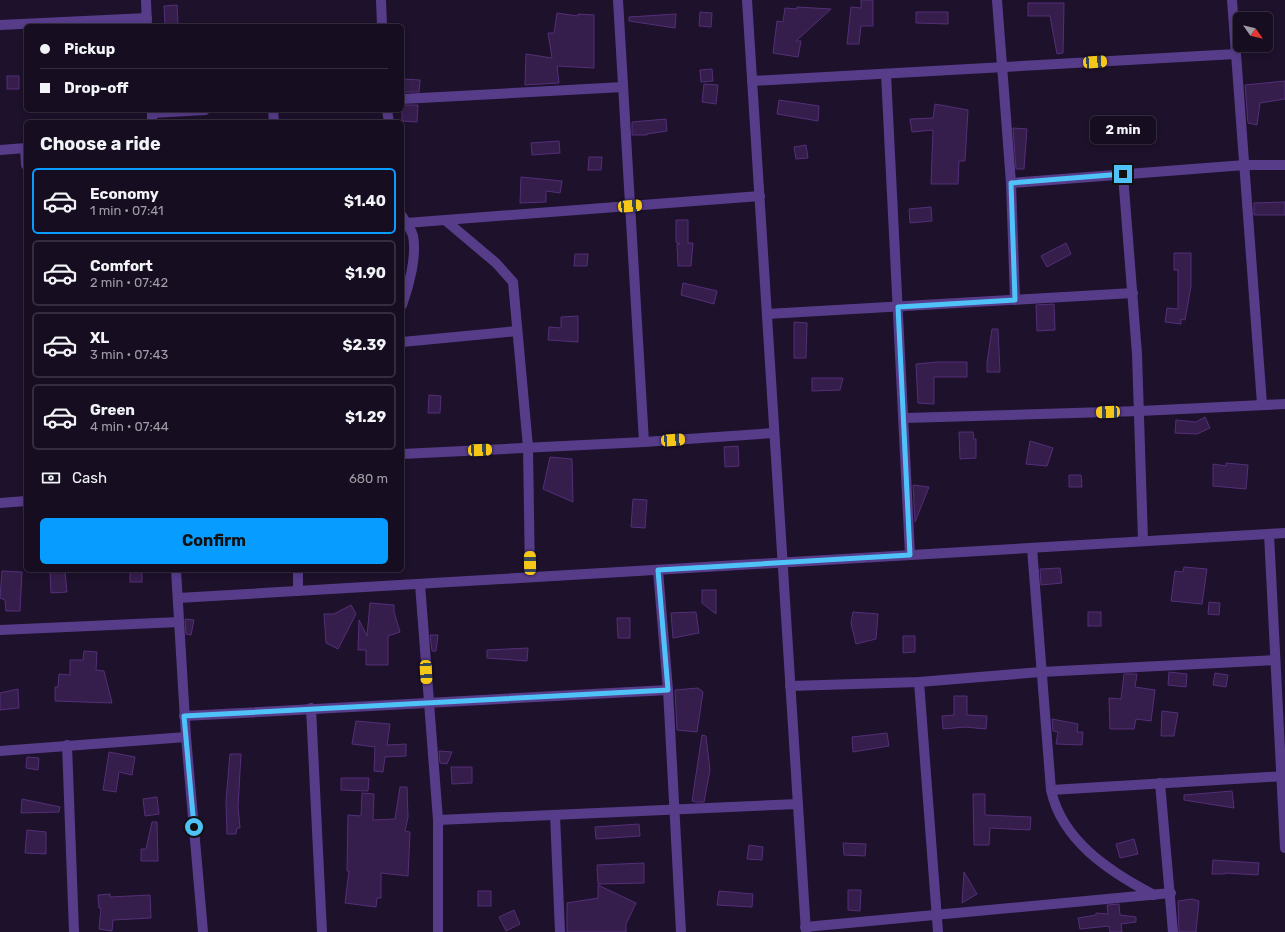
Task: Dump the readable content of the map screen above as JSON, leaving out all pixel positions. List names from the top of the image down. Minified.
{"north":"bottom right","page":{"banner":["Pickup","Drop-off"],"bubble":"2 min","heading":"Choose a ride","list":[{"name":"Economy","note":"1 min · 07:41","value":"$1.40"},{"name":"Comfort","note":"2 min · 07:42","value":"$1.90"},{"name":"XL","note":"3 min · 07:43","value":"$2.39"},{"name":"Green","note":"4 min · 07:44","value":"$1.29"}],"pay":["Cash","680 m"],"buttons":"Confirm"}}
